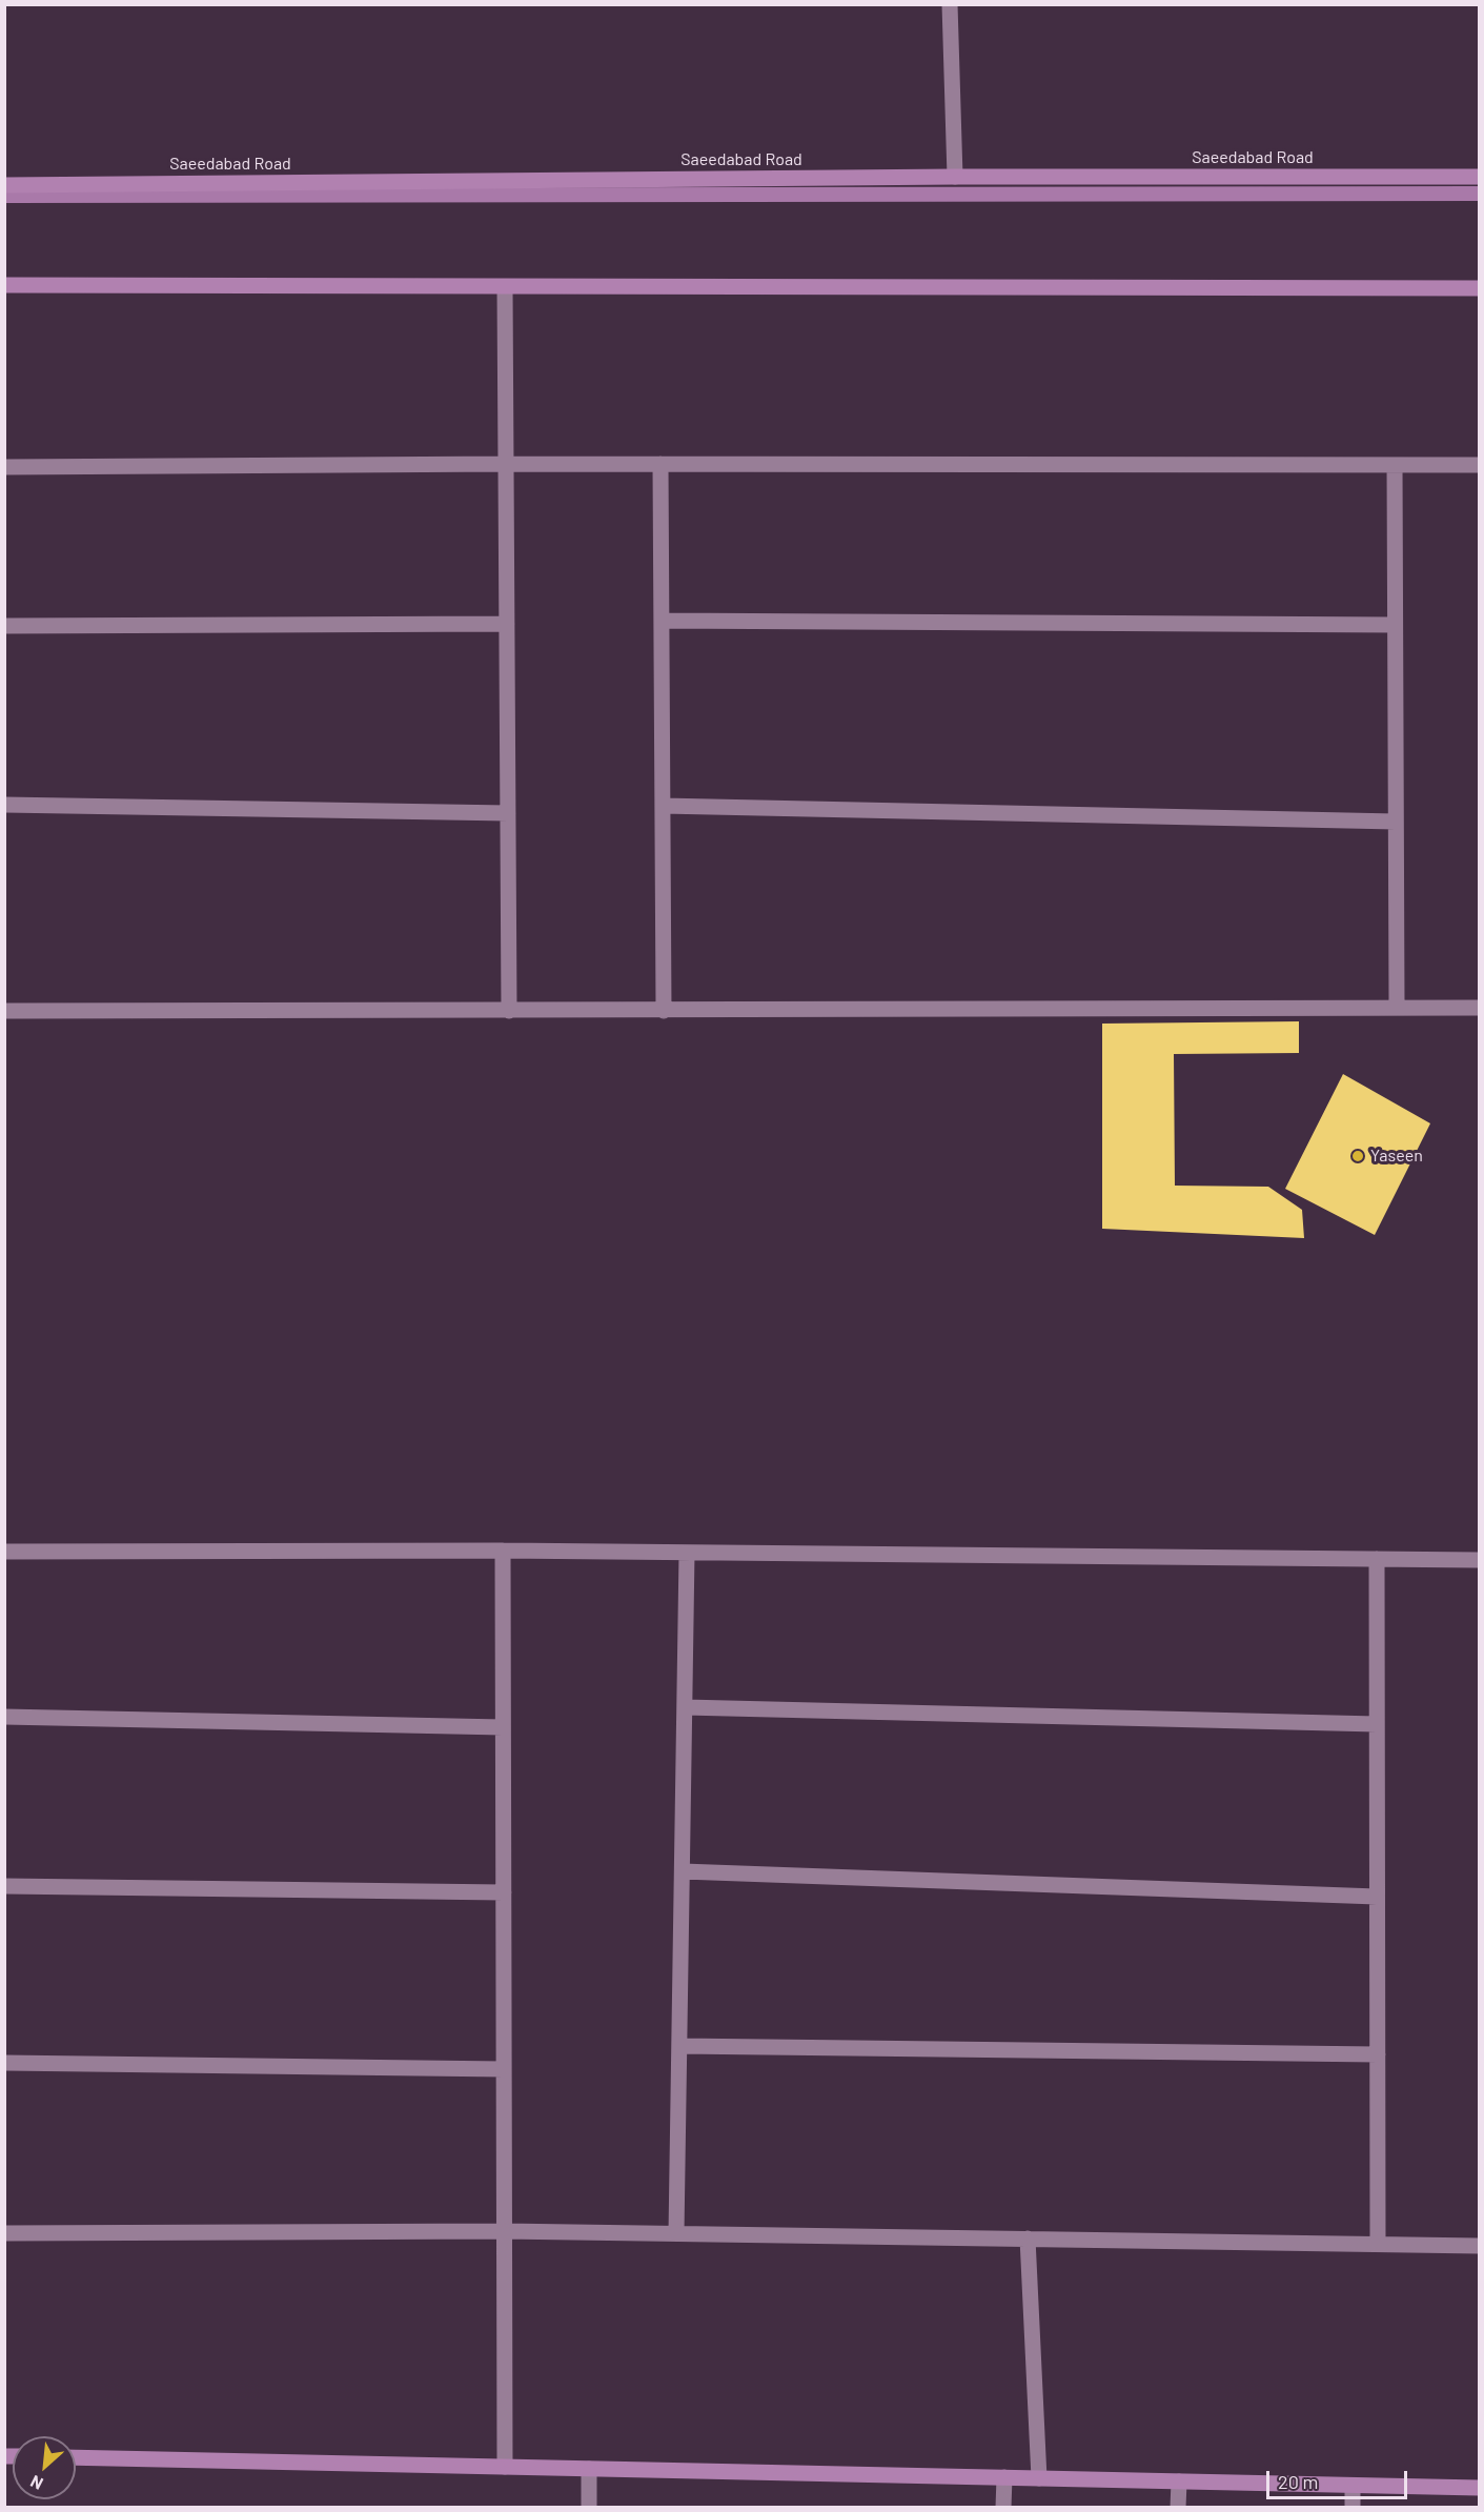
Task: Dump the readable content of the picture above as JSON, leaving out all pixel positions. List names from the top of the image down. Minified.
{"streets":{"street":["Saeedabad Road"]},"places":["Yaseen"],"scale_bar":"20 m","north":"bottom left"}
